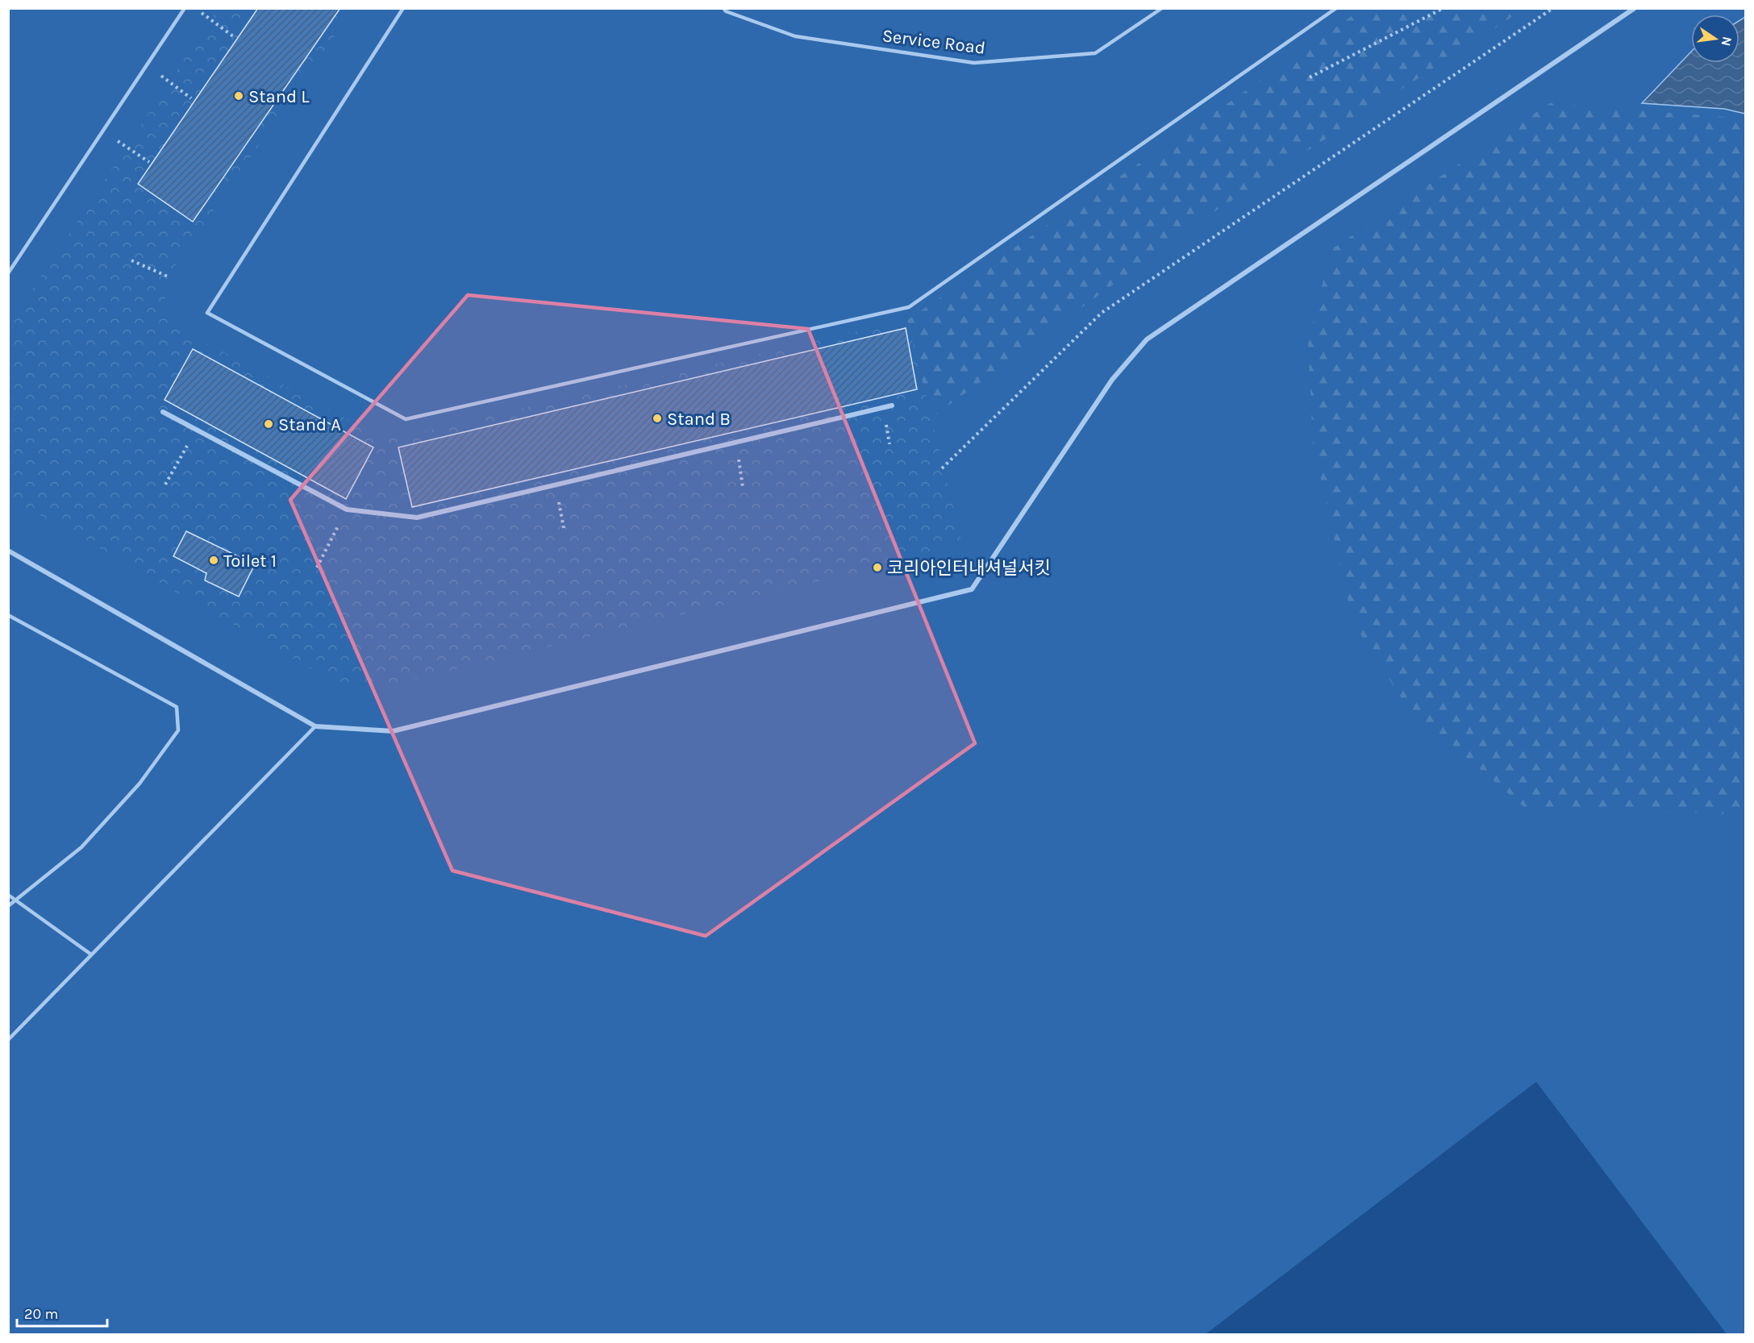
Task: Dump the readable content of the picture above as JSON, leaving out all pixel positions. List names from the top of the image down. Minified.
{"streets":{"lane":["Service Road"]},"places":["Stand L","Stand B","Stand A","Toilet 1","코리아인터내셔널서킷"],"scale_bar":"20 m","north":"right"}
